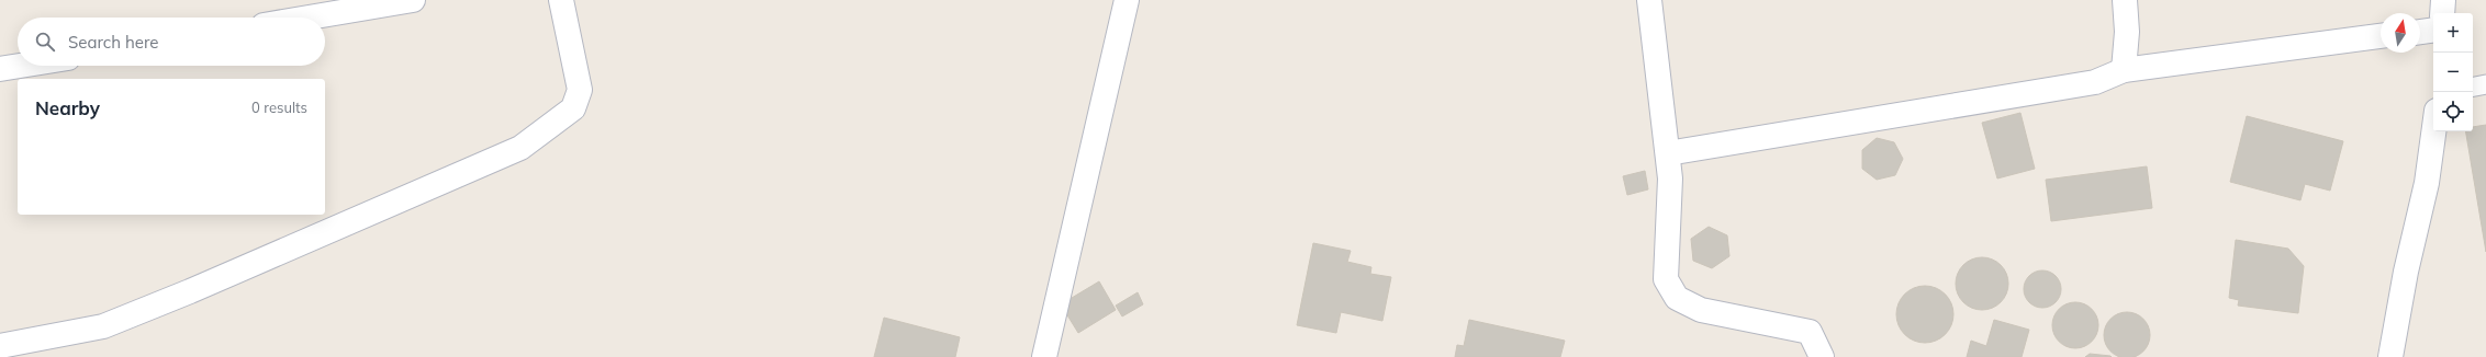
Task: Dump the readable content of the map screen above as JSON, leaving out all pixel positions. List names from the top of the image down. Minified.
{"north":"top","page":{"map_buttons":["+","−"],"search":"Search here","heading":["Nearby","0 results"]}}
